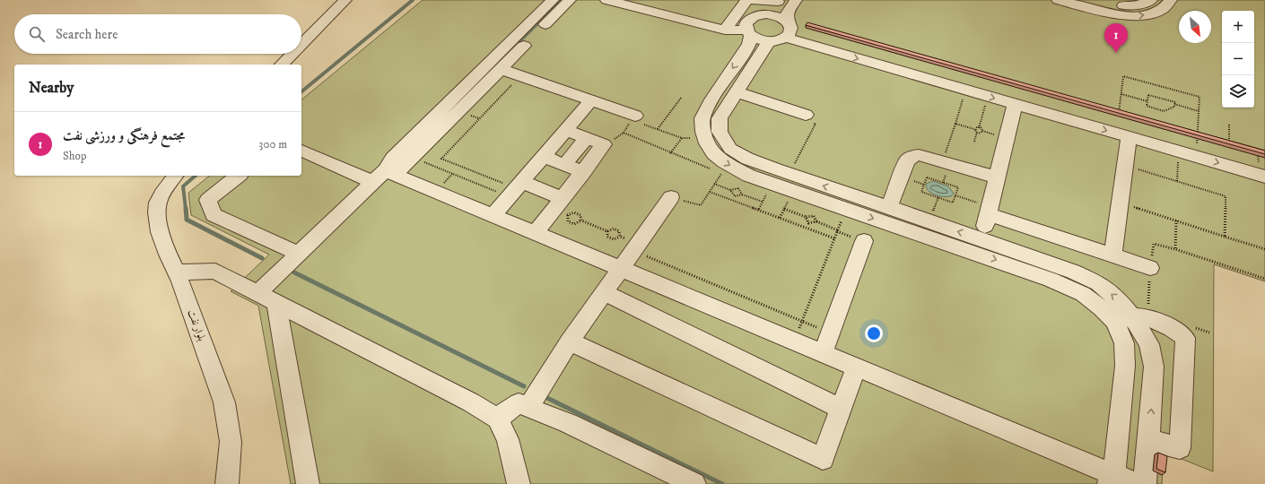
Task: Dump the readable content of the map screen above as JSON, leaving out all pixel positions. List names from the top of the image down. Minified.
{"streets":{"street":["بلوار نفت"]},"north":"bottom right","page":{"map_buttons":["+","−"],"search":"Search here","pins":"1","heading":"Nearby","list":[{"mark":"1","name":"مجتمع فرهنگى و ورزشى نفت","note":"Shop","value":"300 m"}]}}
